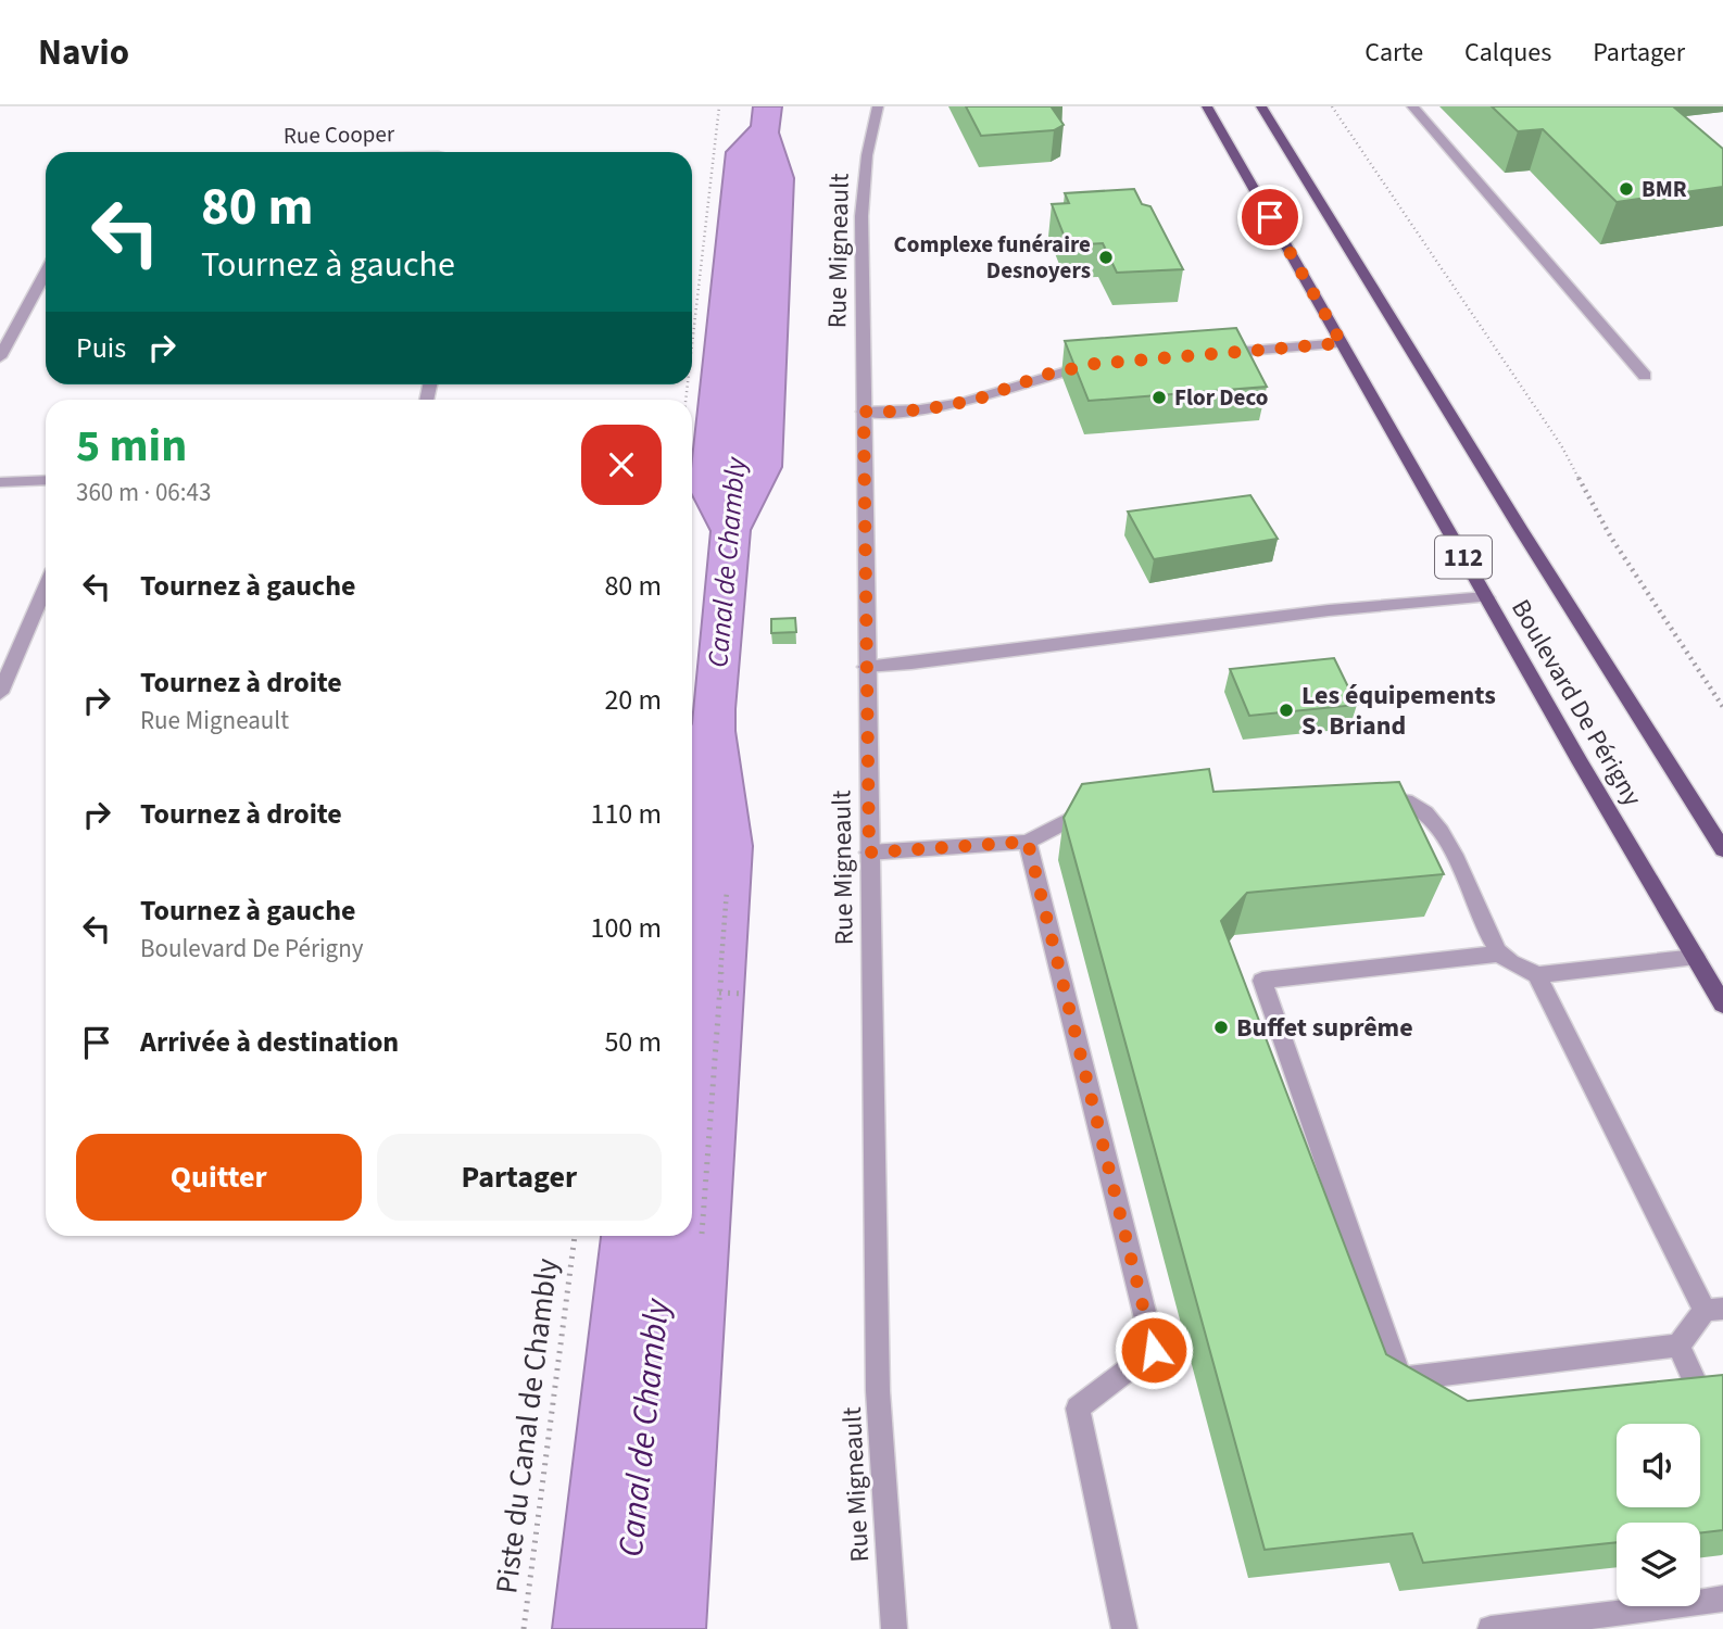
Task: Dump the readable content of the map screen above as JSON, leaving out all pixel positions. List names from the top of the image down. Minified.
{"streets":{"main road":["112","Boulevard De Périgny"],"street":["Rue Migneault"],"path":["Piste du Canal de Chambly"]},"water":["Canal de Chambly"],"places":["BMR","Complexe funéraire Desnoyers","Flor Deco","Les équipements S. Briand","Buffet suprême"],"page":{"header":"Navio","nav":["Carte","Calques","Partager"],"turn":["80 m","Tournez à gauche"],"then":"Puis","heading":["5 min","360 m · 06:43"],"list":[{"name":"Tournez à gauche","value":"80 m"},{"name":"Tournez à droite","note":"Rue Migneault","value":"20 m"},{"name":"Tournez à droite","value":"110 m"},{"name":"Tournez à gauche","note":"Boulevard De Périgny","value":"100 m"},{"name":"Arrivée à destination","value":"50 m"}],"buttons":["Quitter","Partager"]}}
